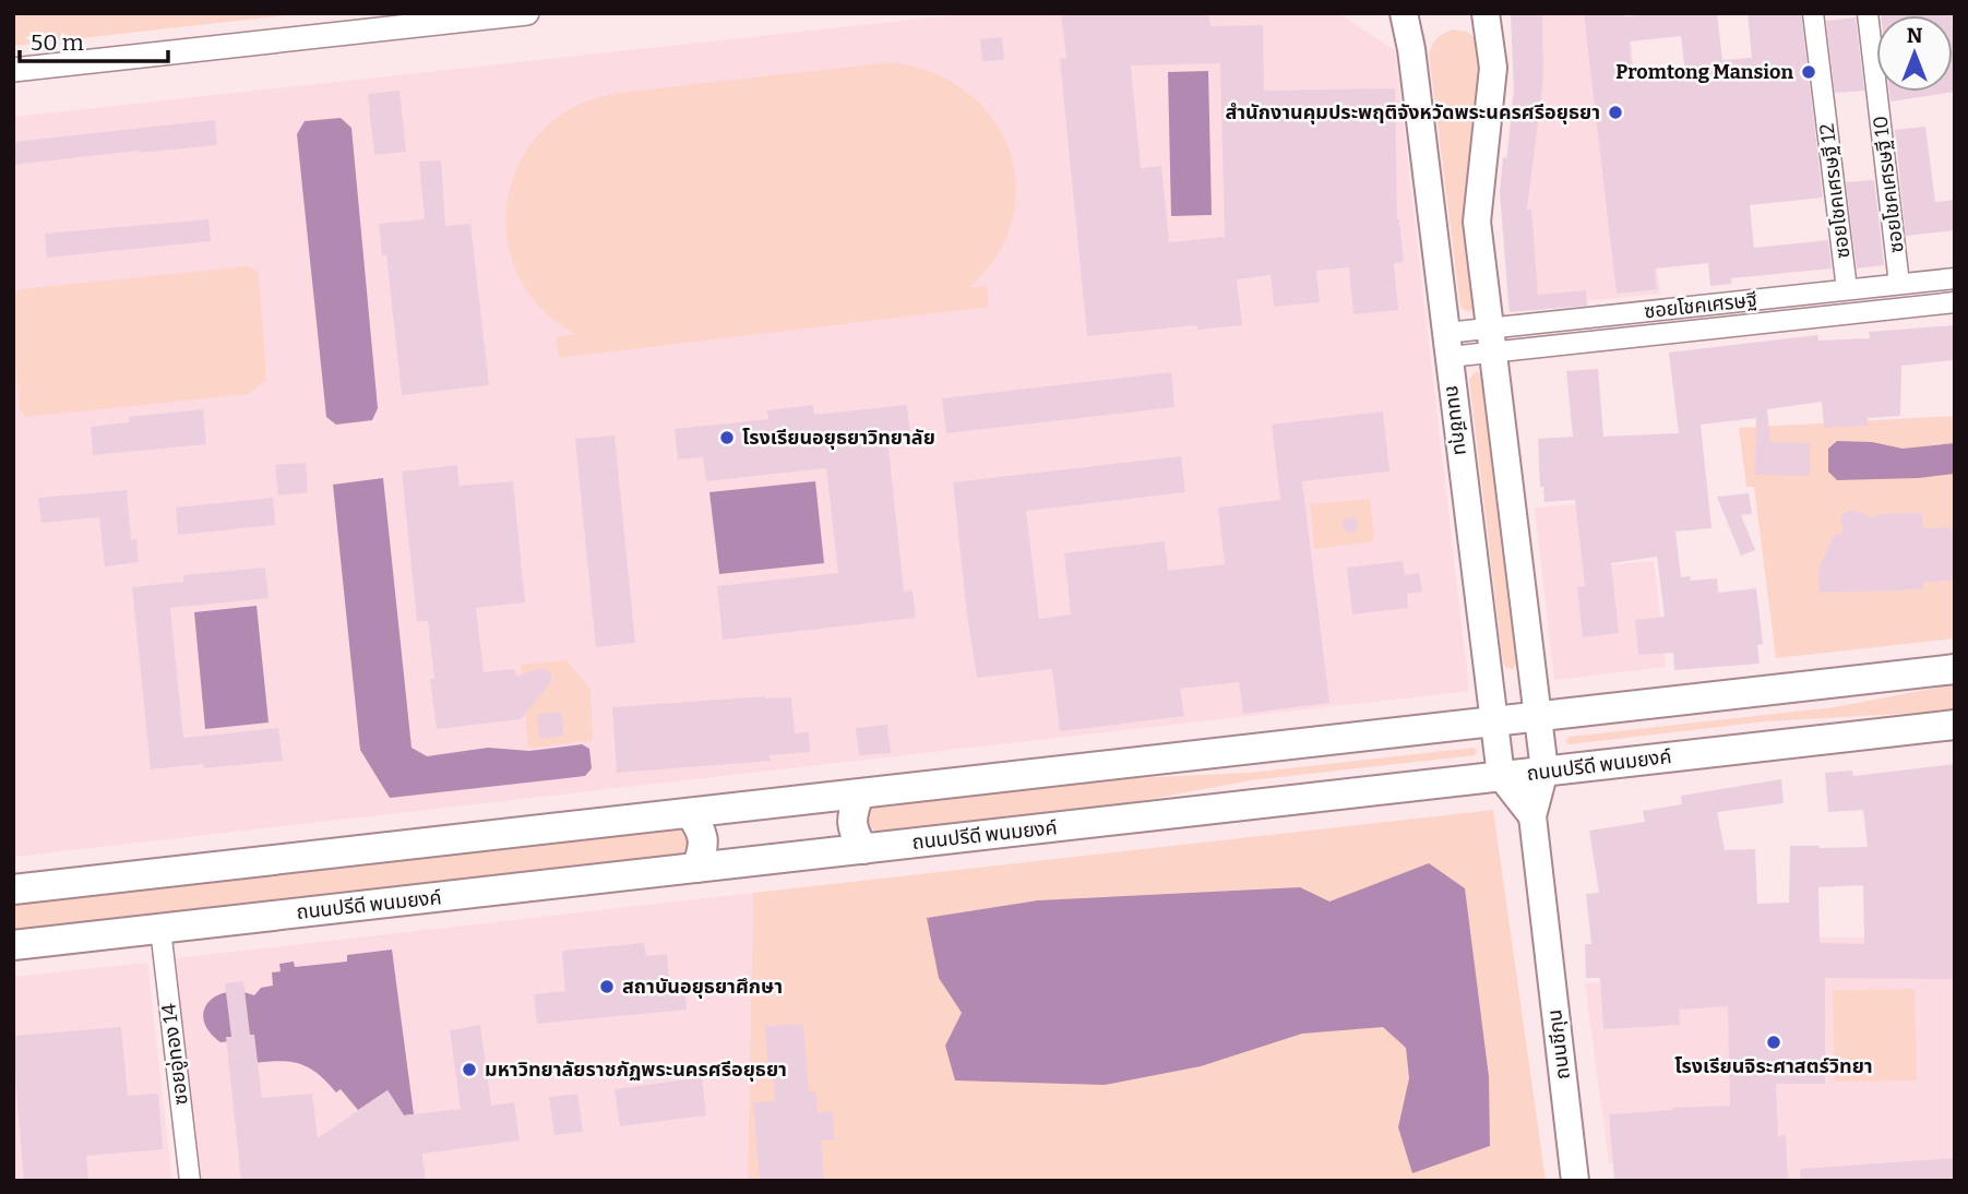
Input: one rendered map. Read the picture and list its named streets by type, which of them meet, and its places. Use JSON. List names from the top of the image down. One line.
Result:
{"streets":{"main road":["ถนนชีกุน","ถนนปรีดี พนมยงค์"],"street":["ซอยโชคเศรษฐี 10","ซอยโชคเศรษฐี 12","ซอยโชคเศรษฐี","ซอยอู่ทอง 14"]},"crossings":[["ซอยโชคเศรษฐี 10","ซอยโชคเศรษฐี"],["ซอยโชคเศรษฐี 12","ซอยโชคเศรษฐี"],["ซอยโชคเศรษฐี","ถนนชีกุน"],["ถนนชีกุน","ถนนปรีดี พนมยงค์"],["ถนนปรีดี พนมยงค์","ซอยอู่ทอง 14"]],"places":["Promtong Mansion","สำนักงานคุมประพฤติจังหวัดพระนครศรีอยุธยา","โรงเรียนอยุธยาวิทยาลัย","สถาบันอยุธยาศึกษา","โรงเรียนจิระศาสตร์วิทยา","มหาวิทยาลัยราชภัฏพระนครศรีอยุธยา"],"scale_bar":"50 m","north":"top"}
